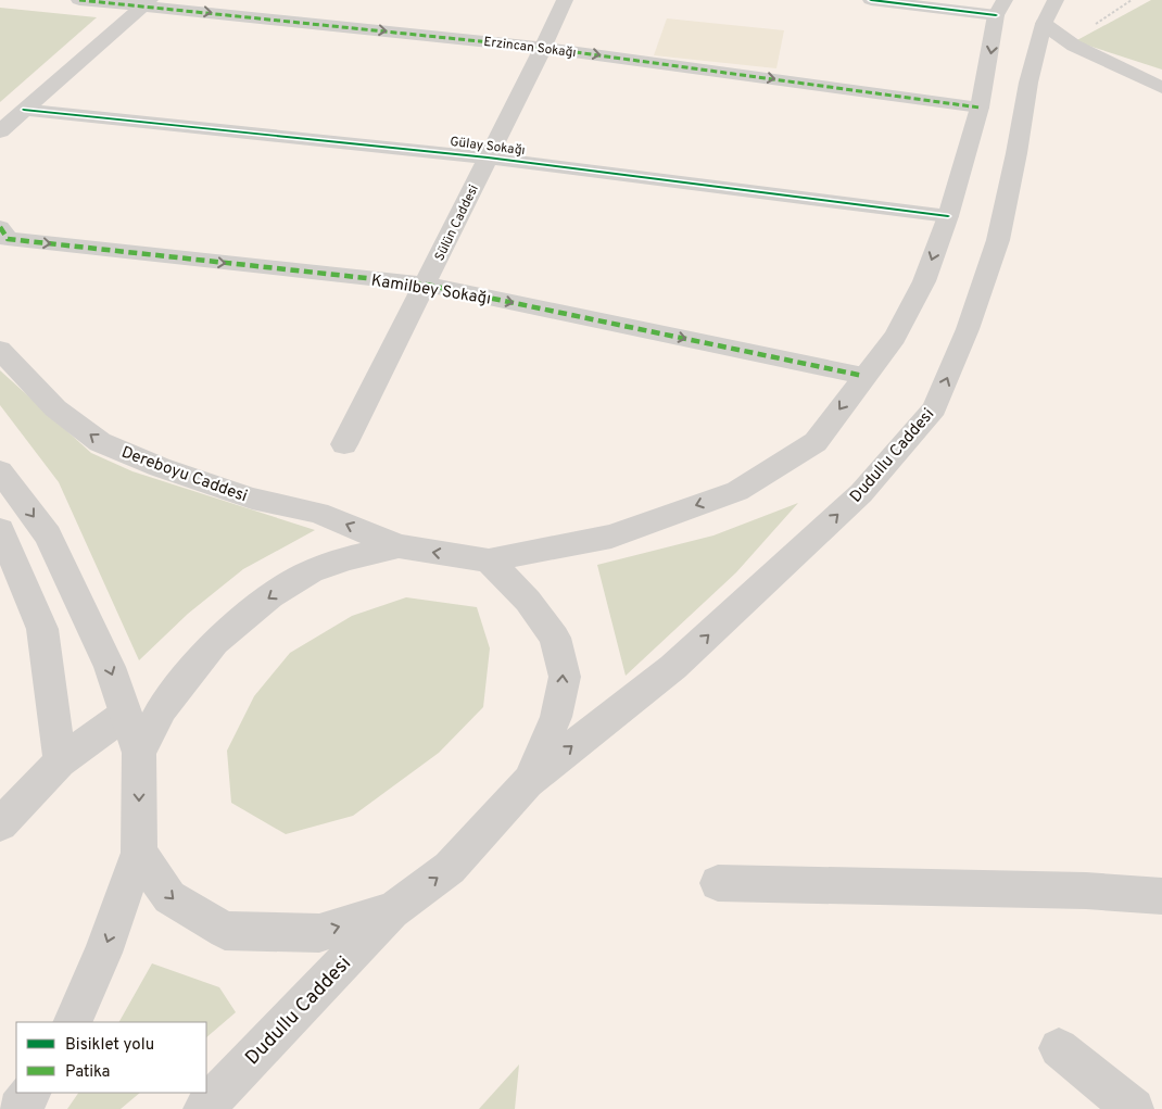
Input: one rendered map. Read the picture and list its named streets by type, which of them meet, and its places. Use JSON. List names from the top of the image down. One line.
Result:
{"streets":{"street":["Erzincan Sokağı","Gülay Sokağı","Sülün Caddesi","Kamilbey Sokağı","Dudullu Caddesi","Dereboyu Caddesi"]},"crossings":[["Erzincan Sokağı","Sülün Caddesi"],["Gülay Sokağı","Sülün Caddesi"],["Sülün Caddesi","Kamilbey Sokağı"]],"one_way":["Erzincan Sokağı","Kamilbey Sokağı","Dereboyu Caddesi"],"legend":["Bisiklet yolu","Patika"]}
